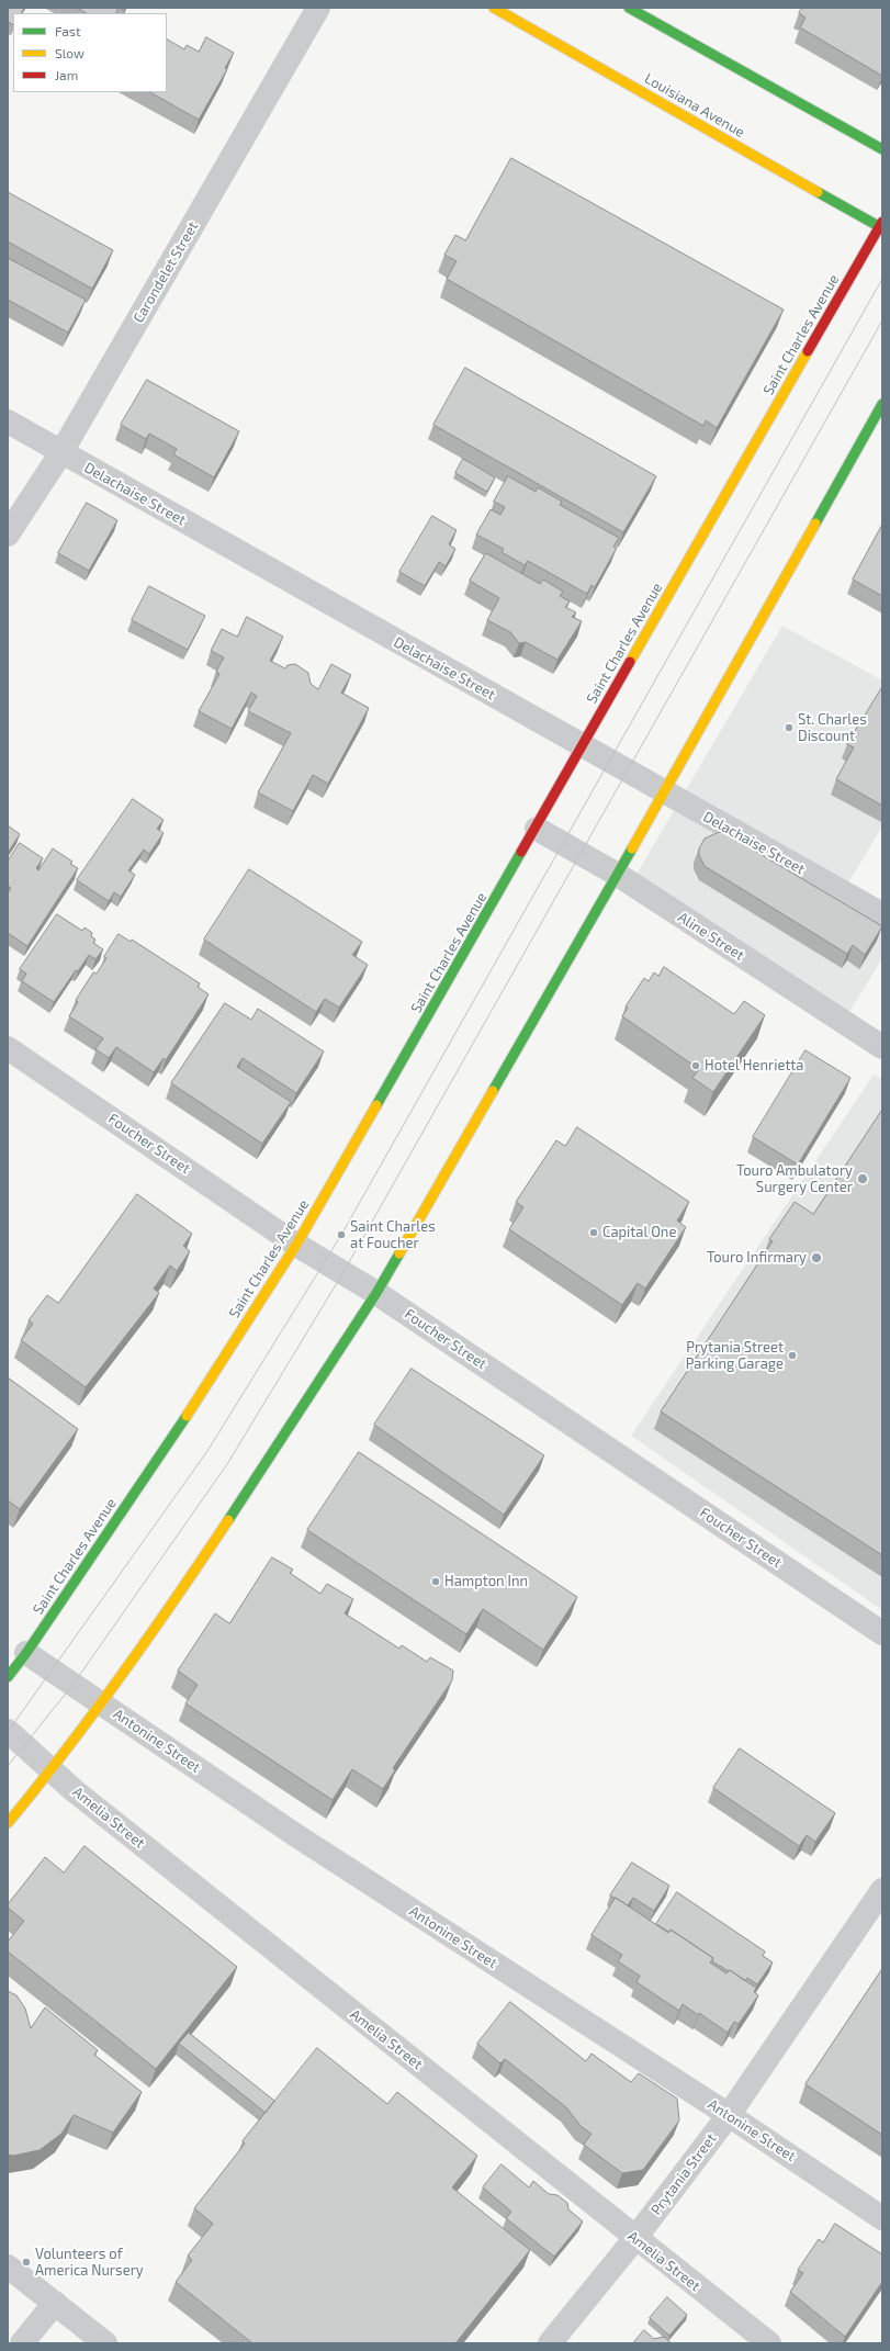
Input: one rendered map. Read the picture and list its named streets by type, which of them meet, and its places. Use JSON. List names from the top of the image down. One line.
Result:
{"streets":{"main road":["Louisiana Avenue","Saint Charles Avenue"],"street":["Carondelet Street","Delachaise Street","Aline Street","Foucher Street","Antonine Street","Amelia Street","Prytania Street"]},"crossings":[["Louisiana Avenue","Saint Charles Avenue"],["Carondelet Street","Delachaise Street"],["Saint Charles Avenue","Delachaise Street"],["Saint Charles Avenue","Aline Street"],["Saint Charles Avenue","Foucher Street"],["Saint Charles Avenue","Antonine Street"],["Antonine Street","Prytania Street"],["Amelia Street","Prytania Street"]],"places":["St. Charles Discount","Hotel Henrietta","Touro Ambulatory Surgery Center","Capital One","Saint Charles at Foucher","Touro Infirmary","Prytania Street Parking Garage","Hampton Inn","Volunteers of America Nursery"],"legend":["Fast","Slow","Jam"]}
